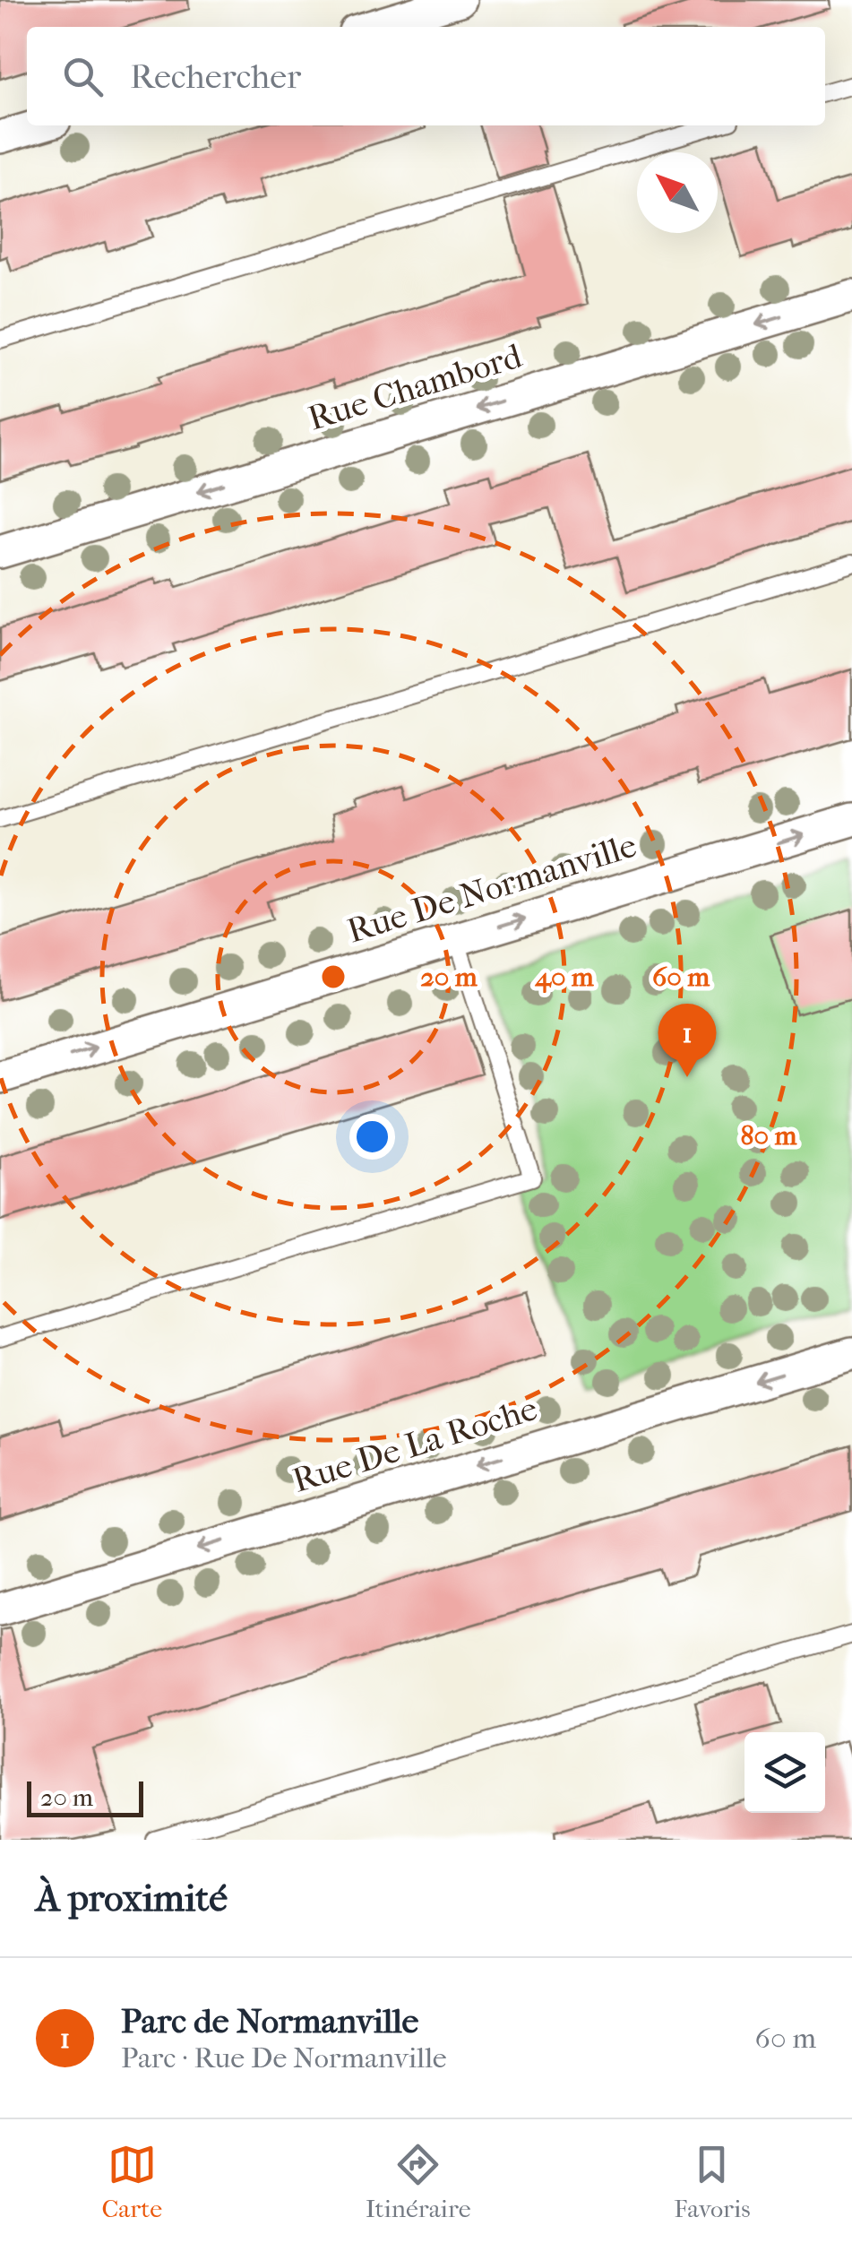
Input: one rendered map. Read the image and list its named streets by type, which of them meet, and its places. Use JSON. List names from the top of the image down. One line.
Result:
{"streets":{"street":["Rue Chambord","Rue De Normanville","Rue De La Roche"]},"one_way":["Rue Chambord","Rue De Normanville","Rue De La Roche"],"scale_bar":"20 m","north":"top left","page":{"search":"Rechercher","pins":"1","scale":"20 m","heading":"À proximité","list":[{"mark":"1","name":"Parc de Normanville","note":"Parc · Rue De Normanville","value":"60 m"}],"nav":["Carte","Itinéraire","Favoris"]},"rings":["20 m","40 m","60 m","80 m"]}
